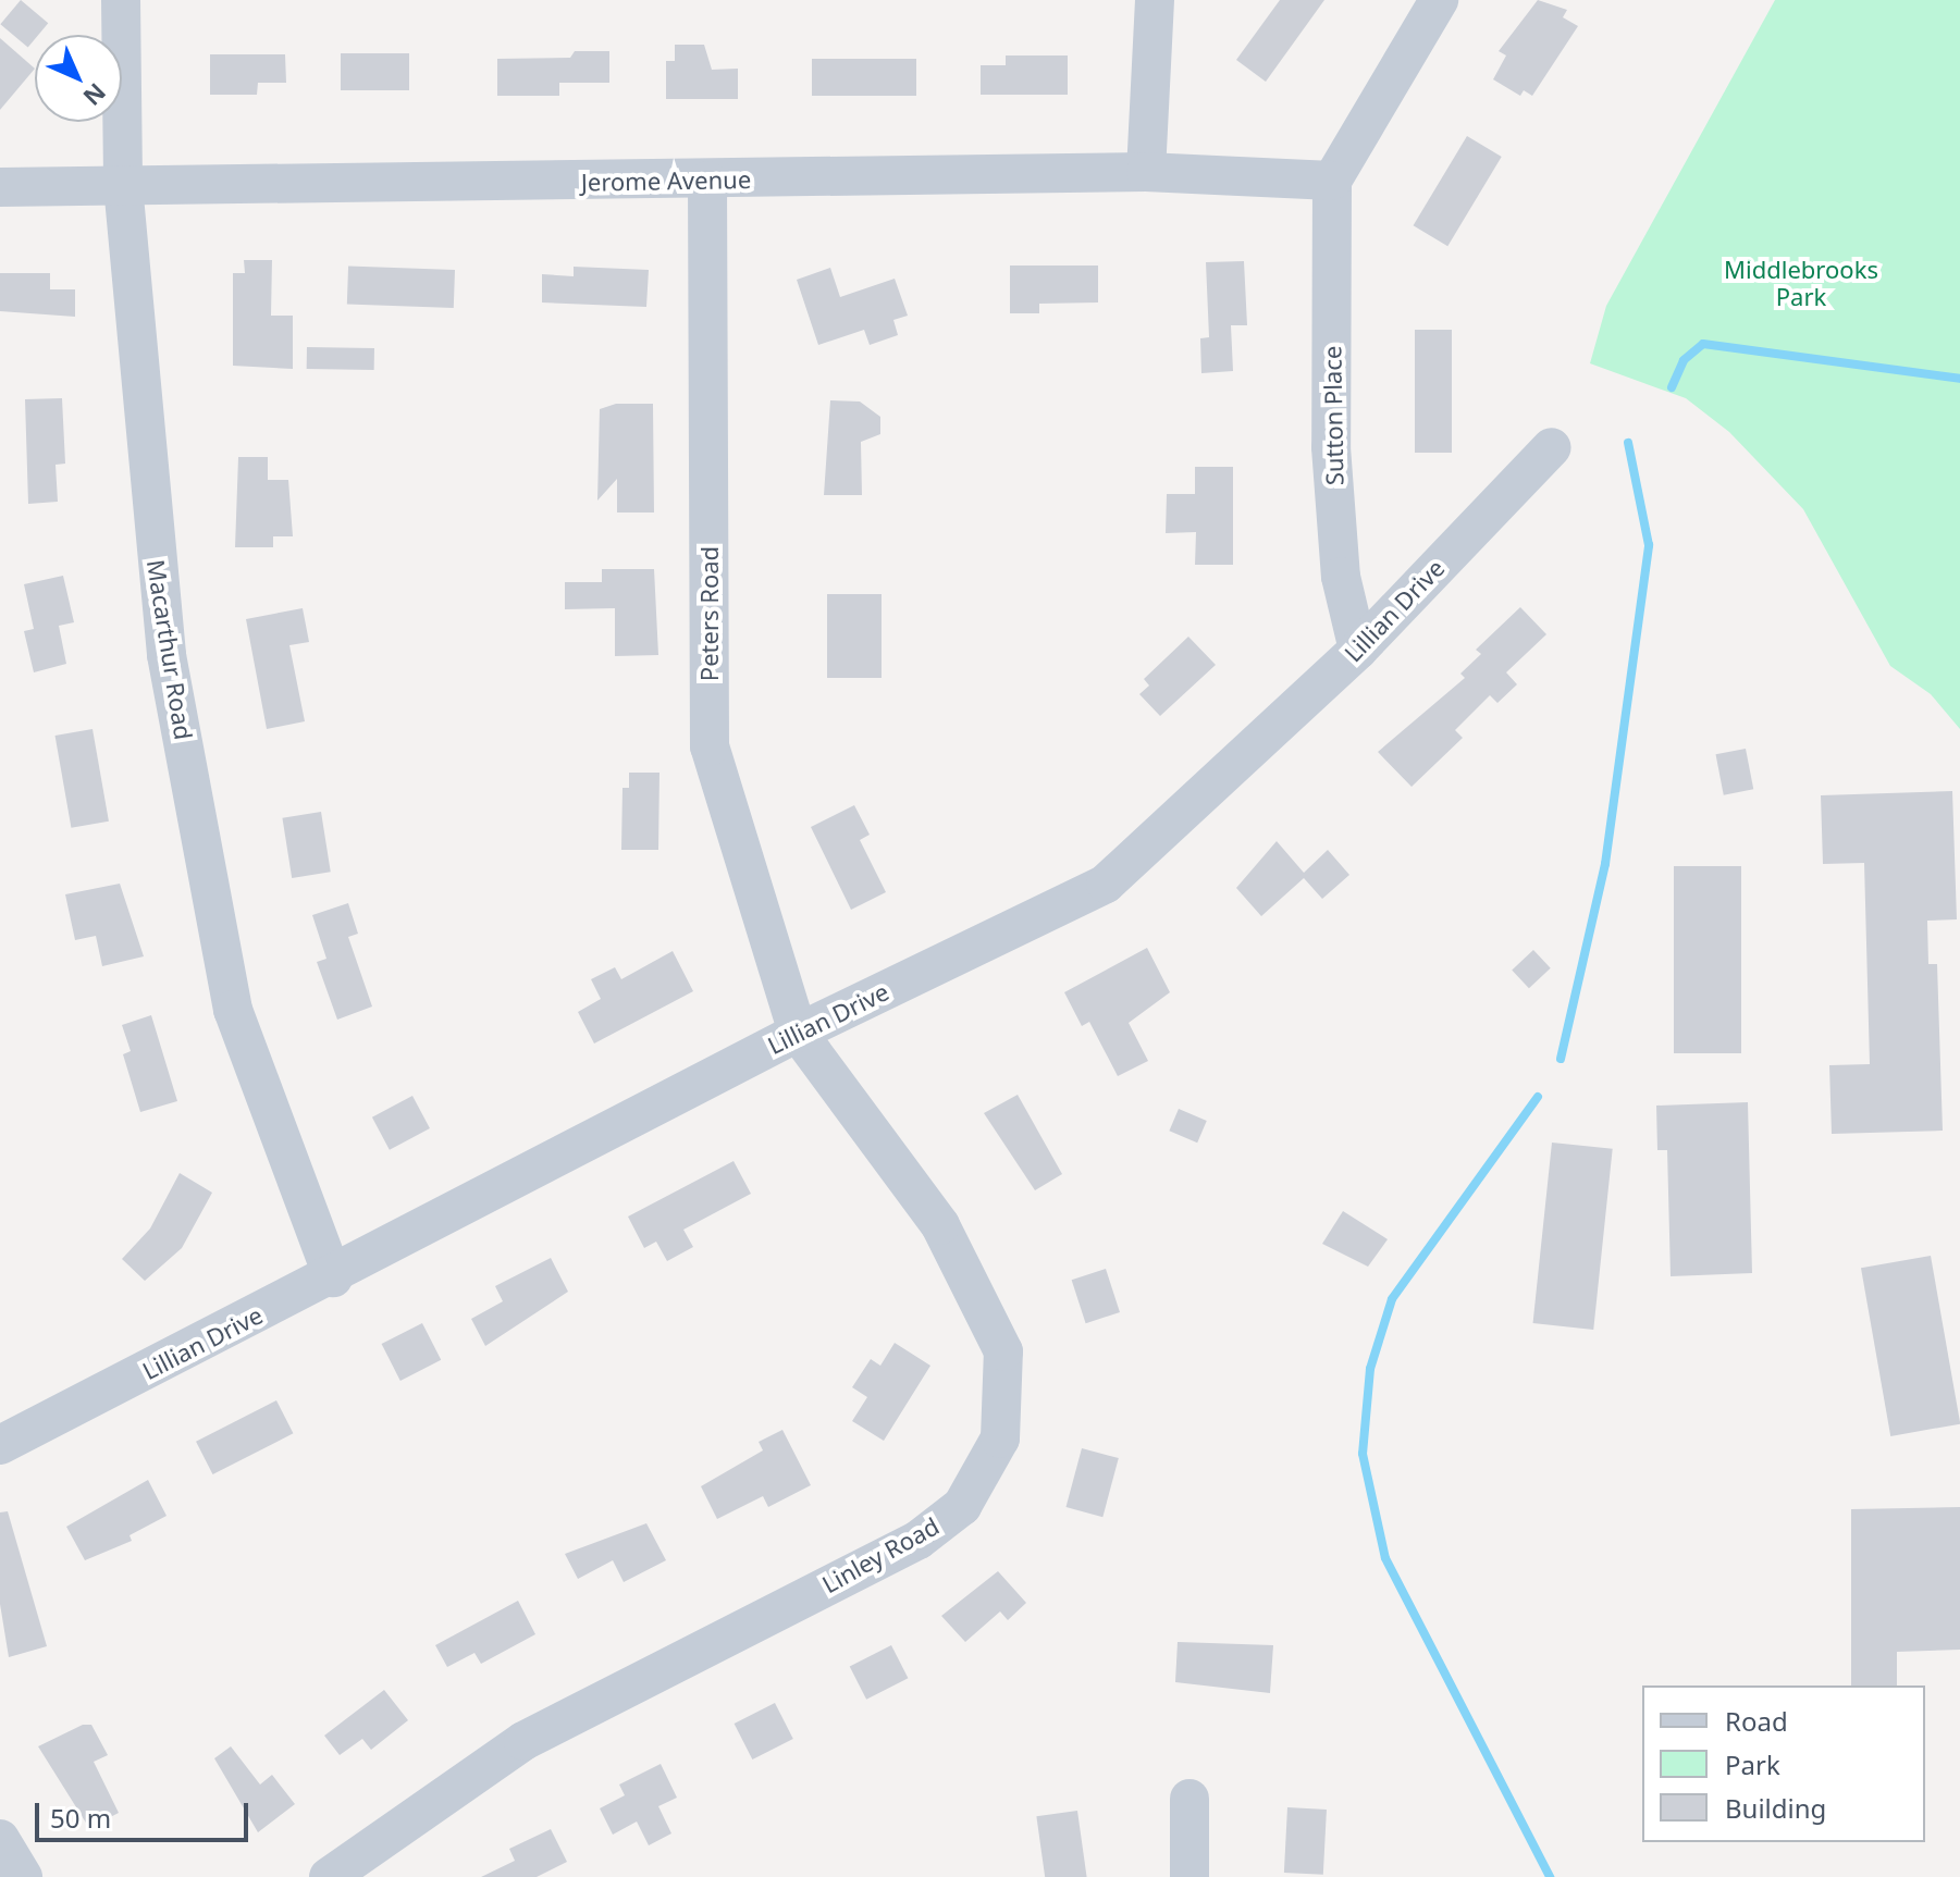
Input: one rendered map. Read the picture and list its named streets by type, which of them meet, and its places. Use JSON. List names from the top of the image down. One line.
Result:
{"streets":{"street":["Jerome Avenue","Sutton Place","Lillian Drive","Peters Road","Macarthur Road","Linley Road"]},"crossings":[["Jerome Avenue","Sutton Place"],["Jerome Avenue","Peters Road"],["Jerome Avenue","Macarthur Road"],["Sutton Place","Lillian Drive"],["Lillian Drive","Peters Road"],["Lillian Drive","Macarthur Road"],["Lillian Drive","Linley Road"],["Peters Road","Linley Road"]],"parks":["Middlebrooks Park"],"legend":["Road","Park","Building"],"scale_bar":"50 m","north":"bottom right"}
